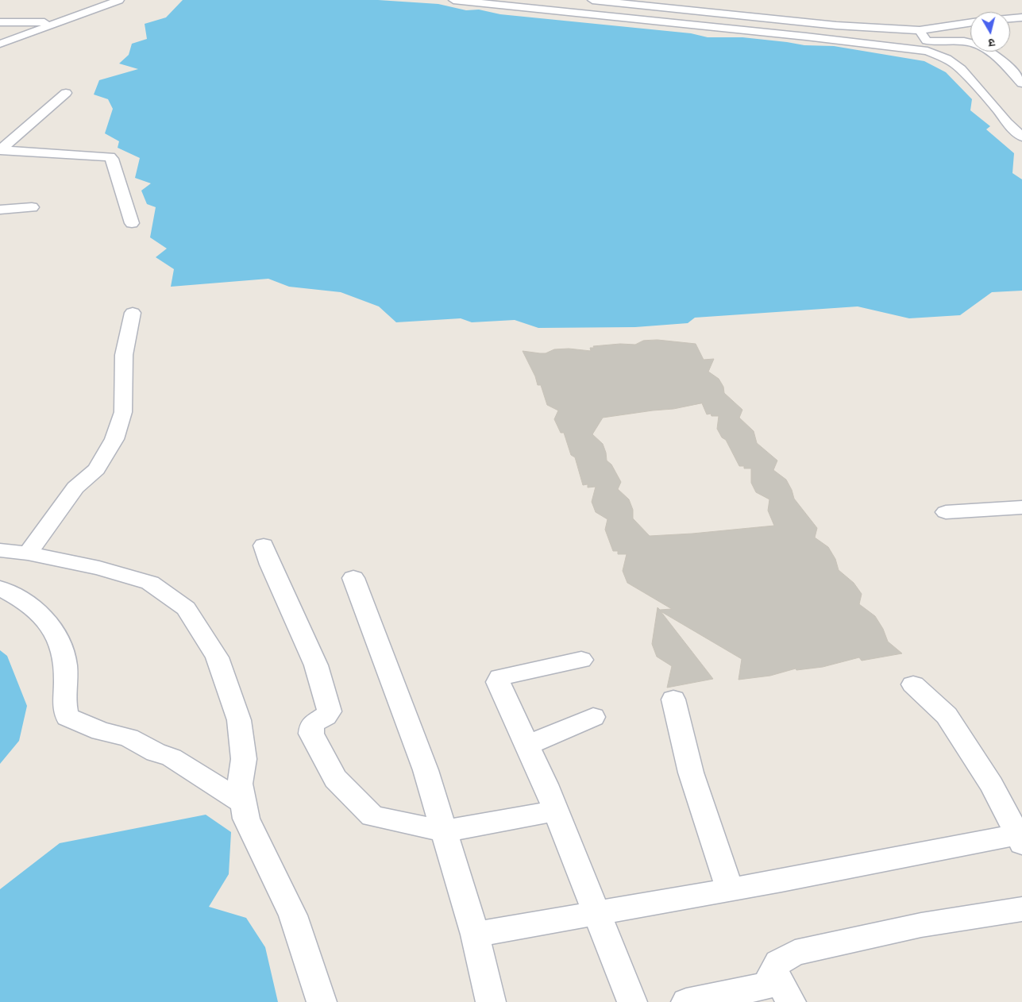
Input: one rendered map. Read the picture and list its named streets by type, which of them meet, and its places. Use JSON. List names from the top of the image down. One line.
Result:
{"north":"bottom"}
